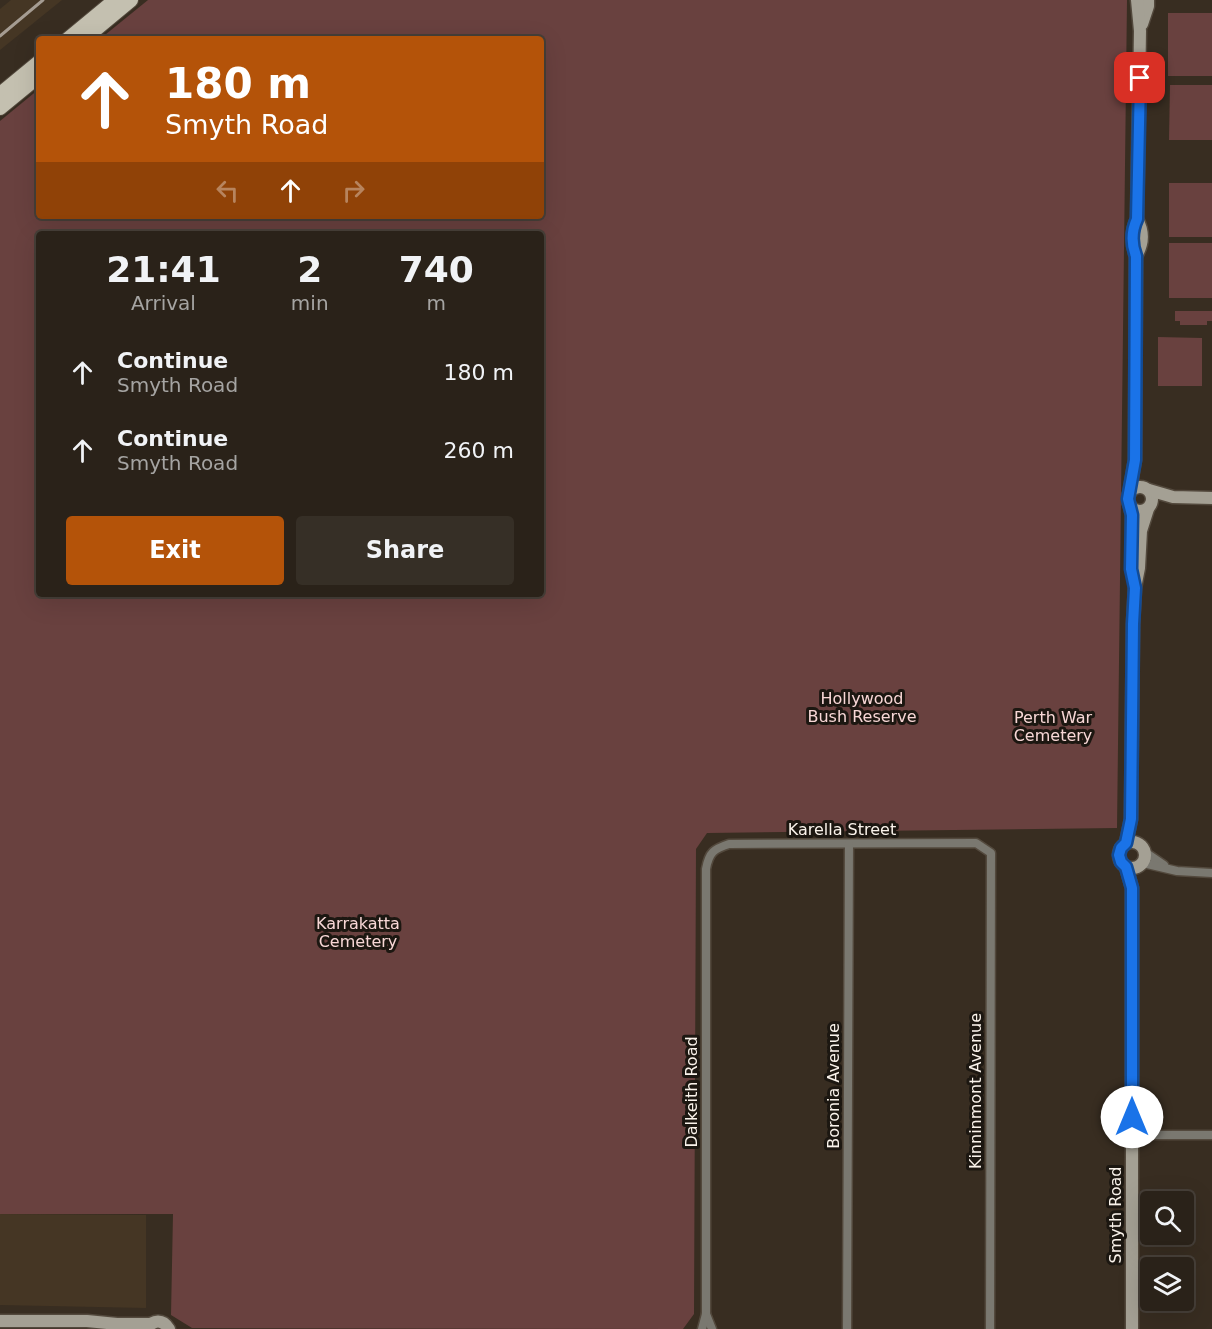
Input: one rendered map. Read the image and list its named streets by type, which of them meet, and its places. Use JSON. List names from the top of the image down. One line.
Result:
{"streets":{"street":["Karella Street","Boronia Avenue","Kinninmont Avenue","Dalkeith Road","Smyth Road"]},"crossings":[["Karella Street","Boronia Avenue"],["Karella Street","Kinninmont Avenue"],["Karella Street","Dalkeith Road"]],"parks":["Hollywood Bush Reserve","Perth War Cemetery","Karrakatta Cemetery"],"page":{"turn":["180 m","Smyth Road"],"eta":["21:41","Arrival","2","min","740","m"],"list":[{"name":"Continue","note":"Smyth Road","value":"180 m"},{"name":"Continue","note":"Smyth Road","value":"260 m"}],"buttons":["Exit","Share"]}}
